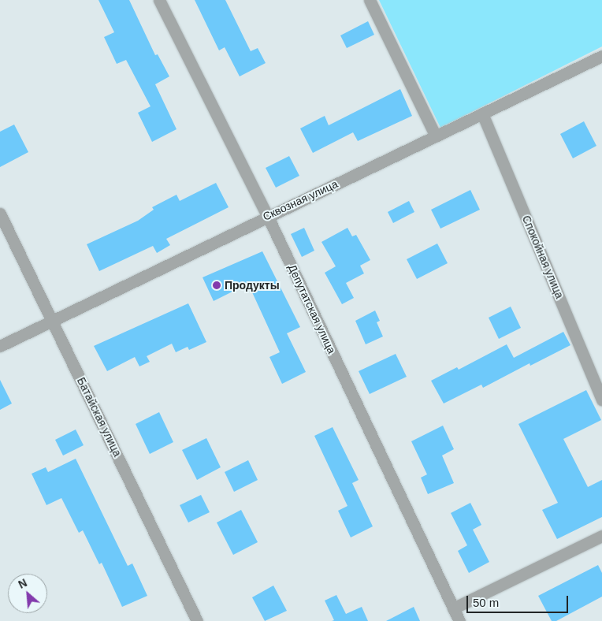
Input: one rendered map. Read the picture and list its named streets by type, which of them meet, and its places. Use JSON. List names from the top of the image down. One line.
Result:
{"streets":{"street":["Сквозная улица","Спокойная улица","Депутатская улица","Батайская улица"]},"crossings":[["Сквозная улица","Спокойная улица"],["Сквозная улица","Депутатская улица"],["Сквозная улица","Батайская улица"]],"places":["Продукты"],"scale_bar":"50 m","north":"top left"}
